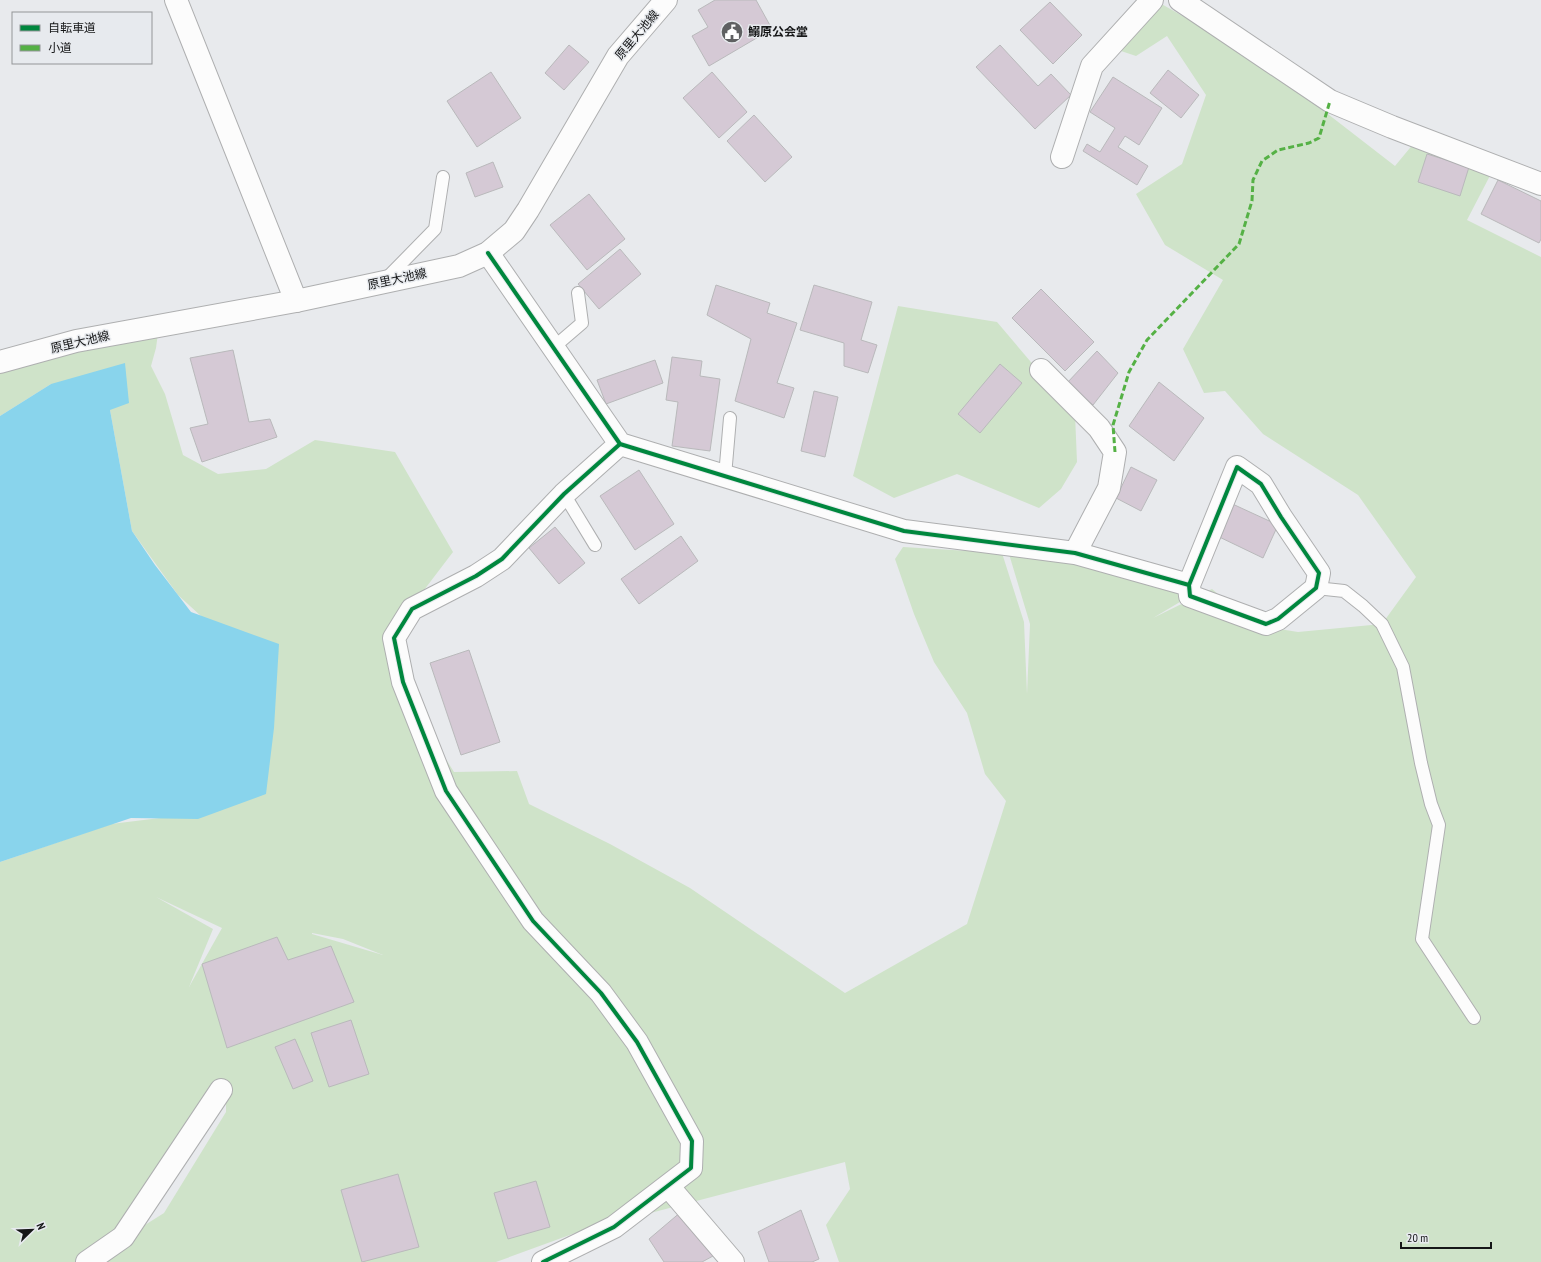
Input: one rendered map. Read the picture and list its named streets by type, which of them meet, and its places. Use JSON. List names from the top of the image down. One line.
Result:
{"streets":{"street":["原里大池線"]},"places":{"public building":["鰯原公会堂"]},"legend":["自転車道","小道"],"scale_bar":"20 m","north":"top right"}
